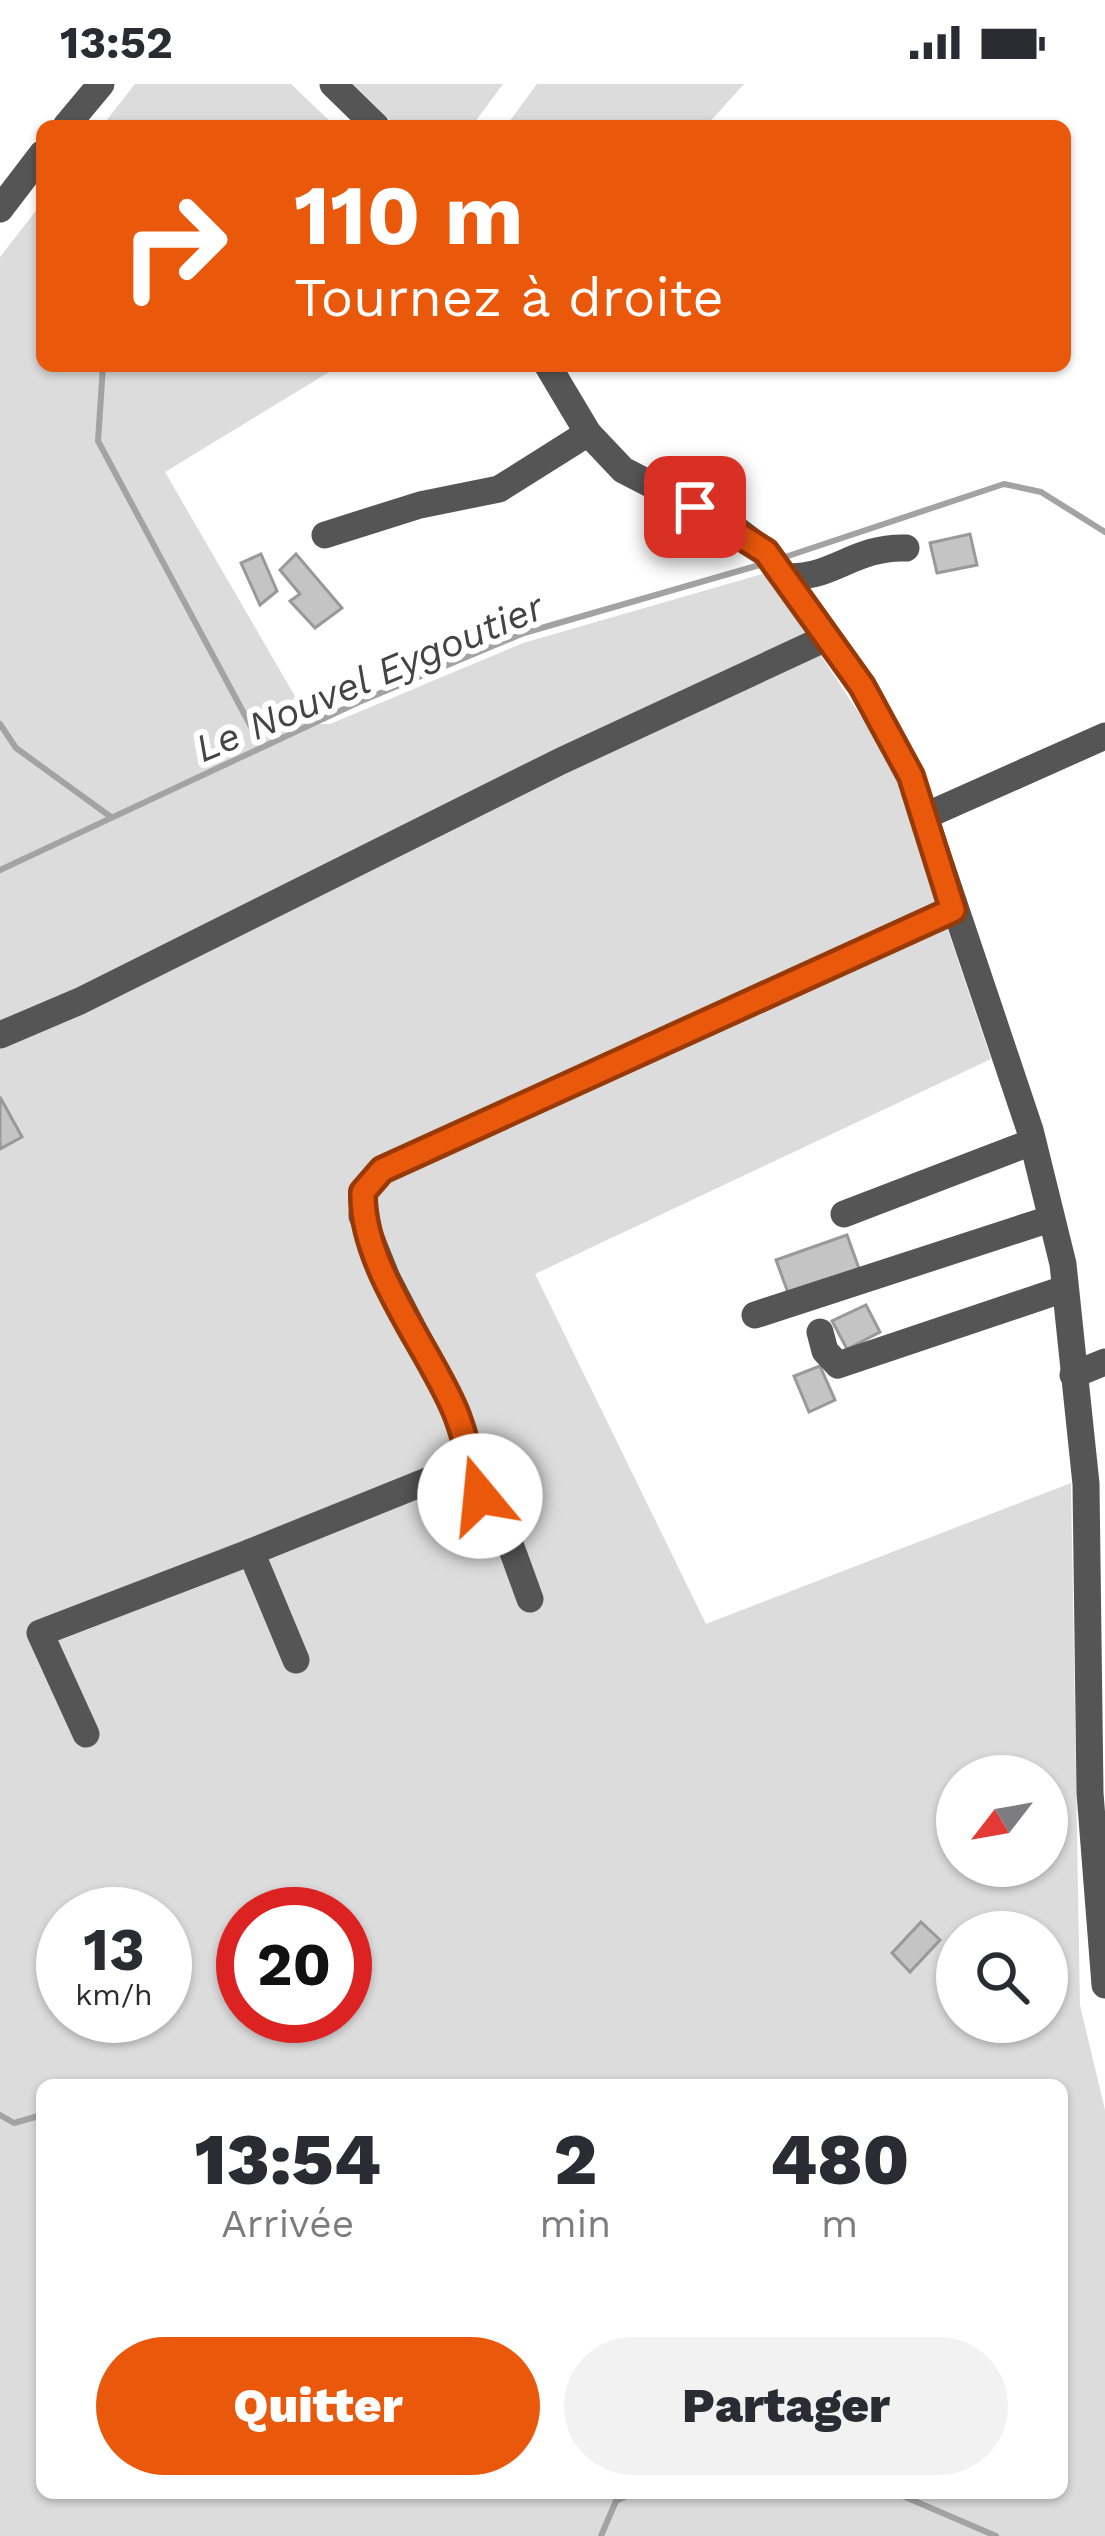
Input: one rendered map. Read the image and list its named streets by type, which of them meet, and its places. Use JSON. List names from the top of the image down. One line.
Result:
{"water":["Le Nouvel Eygoutier"],"north":"bottom left","page":{"status":"13:52","turn":["110 m","Tournez à droite"],"speed":"13 km/h","limit":"20","eta":["13:54","Arrivée","2","min","480","m"],"buttons":["Quitter","Partager"]}}
